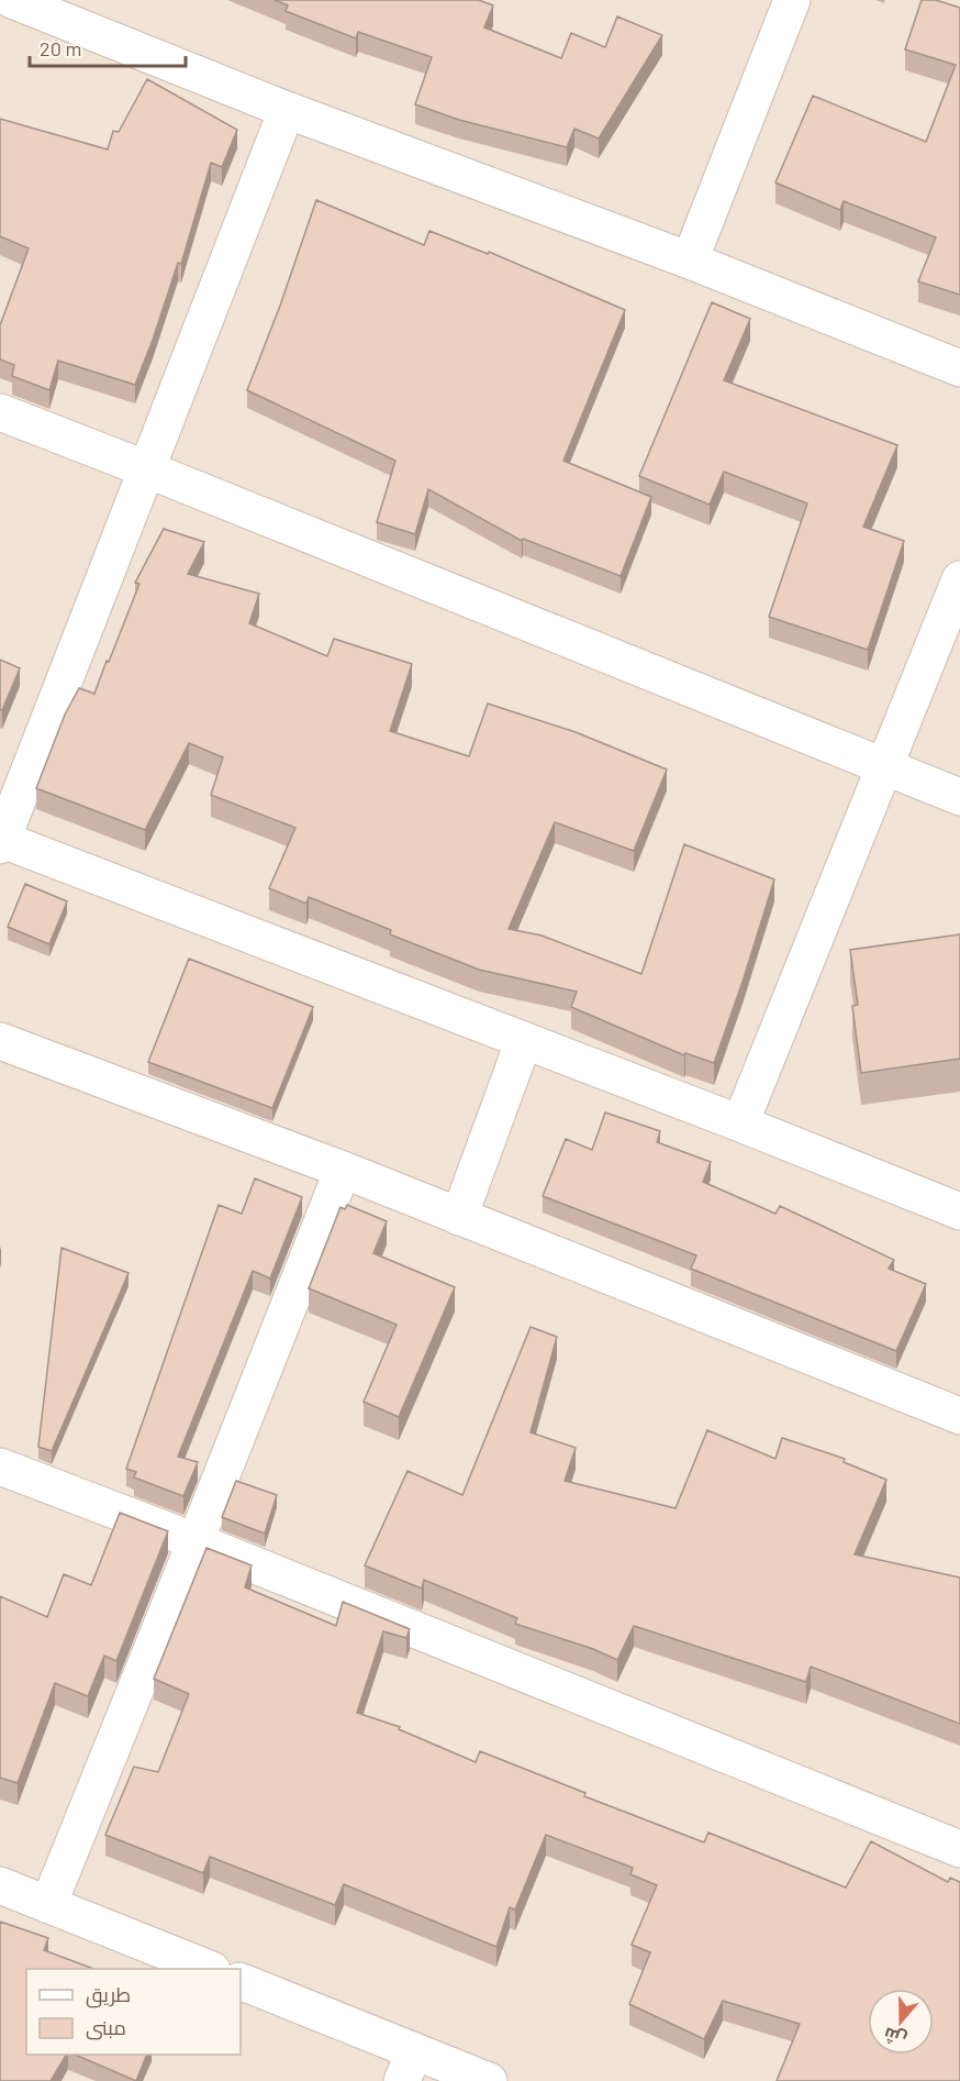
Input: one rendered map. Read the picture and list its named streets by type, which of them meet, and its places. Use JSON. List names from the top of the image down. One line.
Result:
{"legend":["طريق","مبنى"],"scale_bar":"20 m","north":"bottom"}
